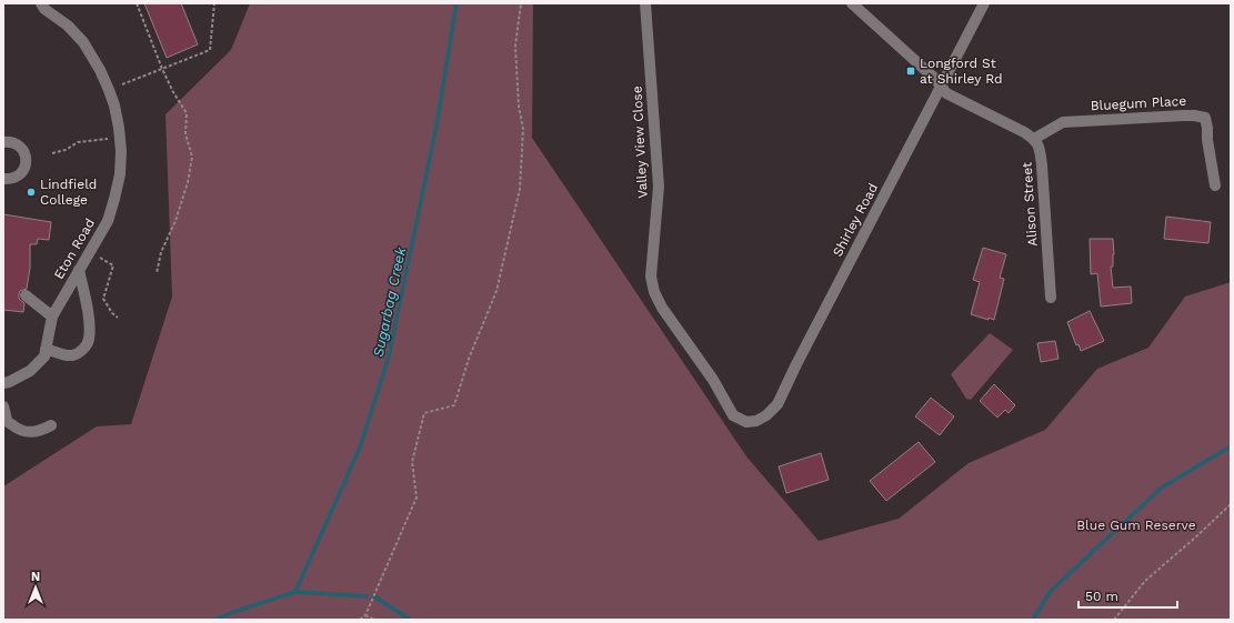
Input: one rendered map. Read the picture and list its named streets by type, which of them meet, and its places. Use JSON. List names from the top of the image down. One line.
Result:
{"streets":{"street":["Bluegum Place","Valley View Close","Alison Street","Shirley Road","Eton Road"]},"crossings":[["Bluegum Place","Alison Street"],["Valley View Close","Shirley Road"]],"water":["Sugarbag Creek"],"parks":["Blue Gum Reserve"],"places":{"transit":["Longford St at Shirley Rd"],"other":["Lindfield College"]},"scale_bar":"50 m","north":"top"}
